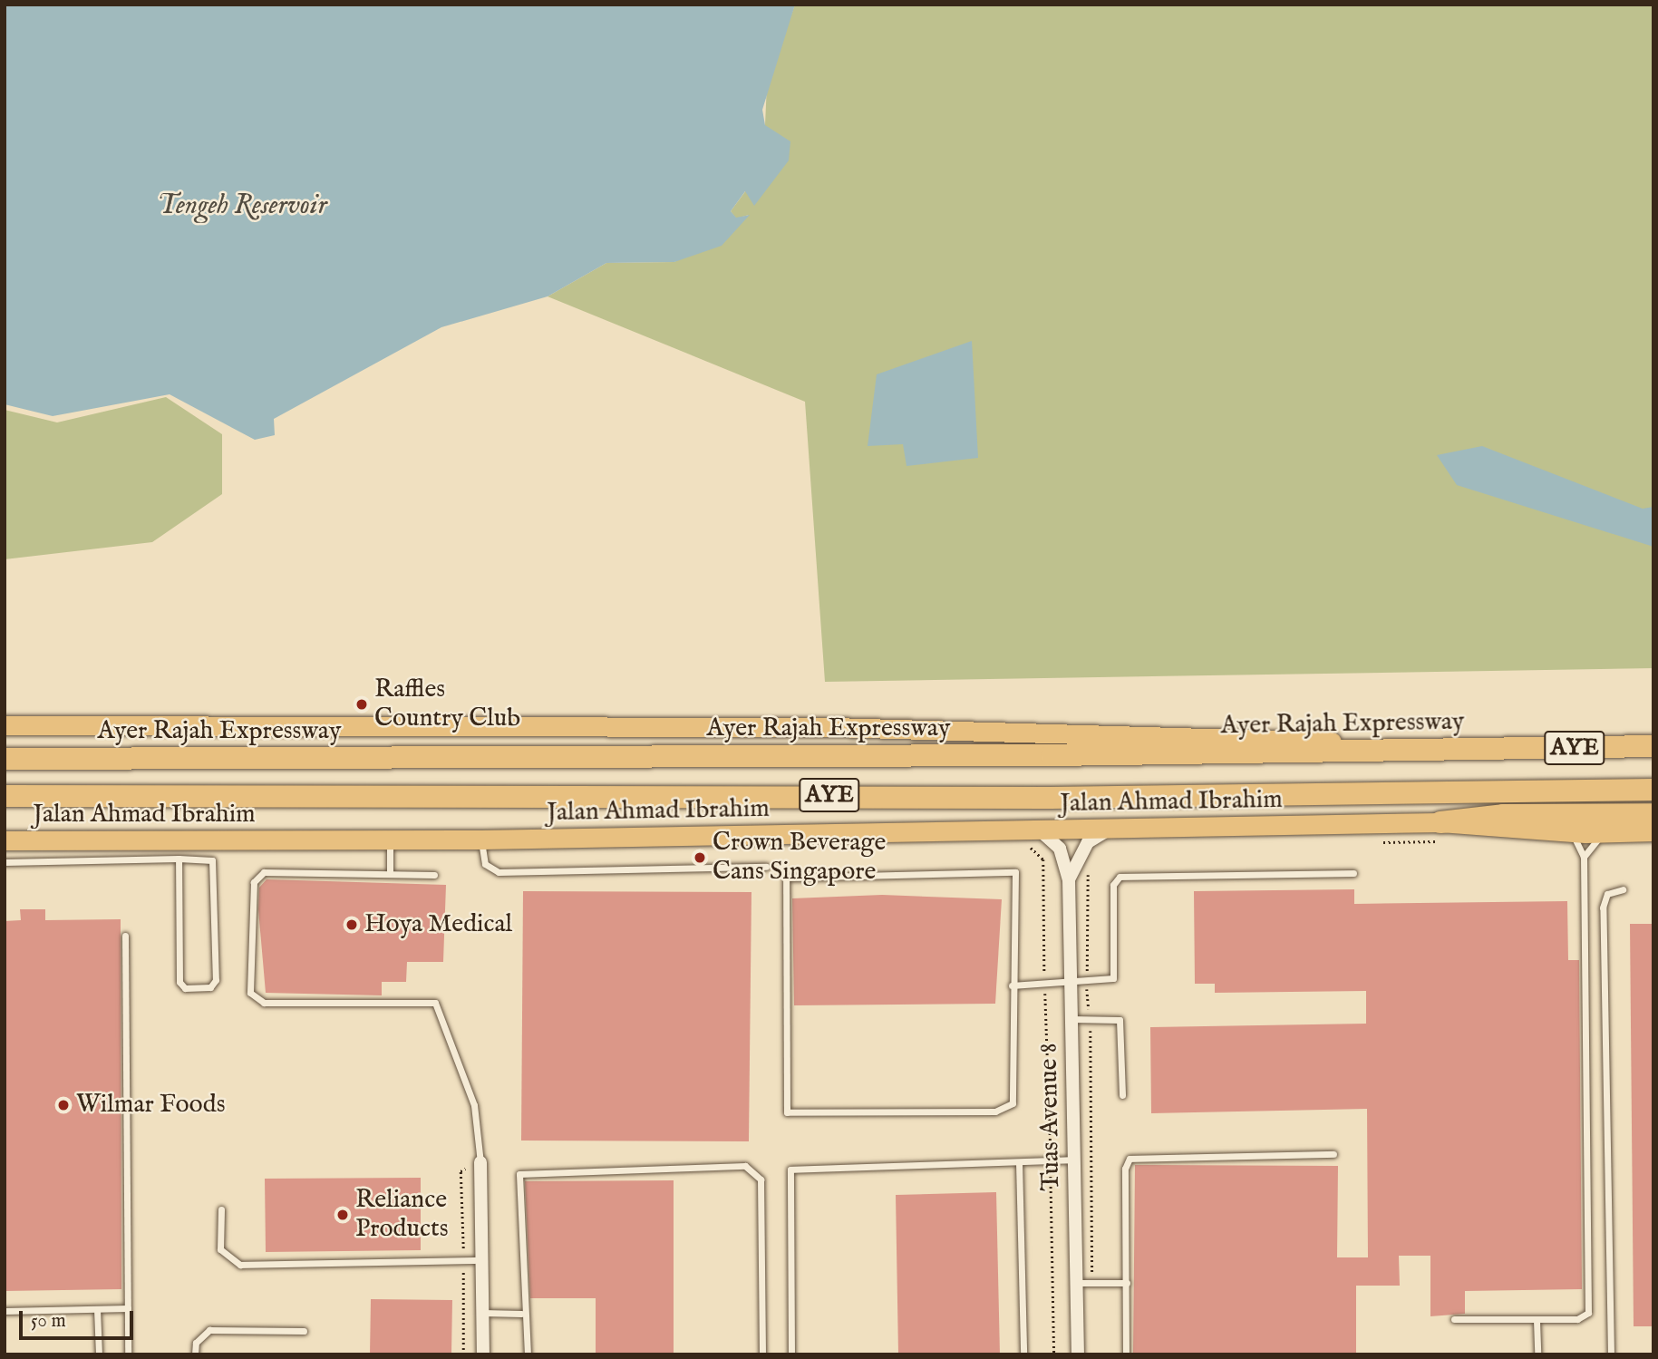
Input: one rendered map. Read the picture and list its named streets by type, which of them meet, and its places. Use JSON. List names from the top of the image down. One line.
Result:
{"streets":{"highway":["Ayer Rajah Expressway","AYE"],"main road":["Jalan Ahmad Ibrahim"],"street":["Tuas Avenue 8"]},"crossings":[["Jalan Ahmad Ibrahim","Tuas Avenue 8"]],"water":["Tengeh Reservoir"],"places":["Raffles Country Club","Crown Beverage Cans Singapore","Hoya Medical","Wilmar Foods","Reliance Products"],"scale_bar":"50 m"}
